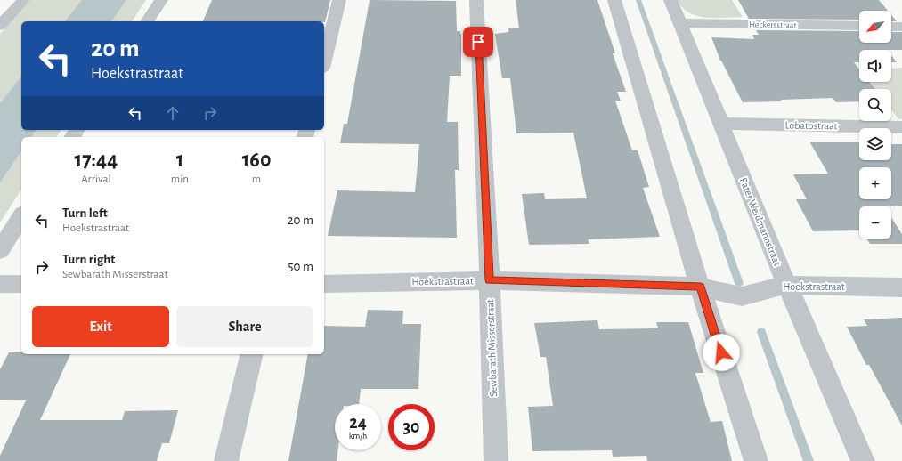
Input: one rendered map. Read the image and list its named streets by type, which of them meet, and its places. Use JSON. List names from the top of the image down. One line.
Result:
{"streets":{"street":["Heckersstraat","Lobatostraat","Pater Weidmannstraat","Hoekstrastraat","Sewbarath Misserstraat"]},"crossings":[["Heckersstraat","Pater Weidmannstraat"],["Lobatostraat","Pater Weidmannstraat"],["Pater Weidmannstraat","Hoekstrastraat"],["Hoekstrastraat","Sewbarath Misserstraat"]],"north":"bottom left","page":{"map_buttons":["+","−"],"turn":["20 m","Hoekstrastraat"],"eta":["17:44","Arrival","1","min","160","m"],"list":[{"name":"Turn left","note":"Hoekstrastraat","value":"20 m"},{"name":"Turn right","note":"Sewbarath Misserstraat","value":"50 m"}],"buttons":["Exit","Share"],"speed":"24 km/h","limit":"30"}}
